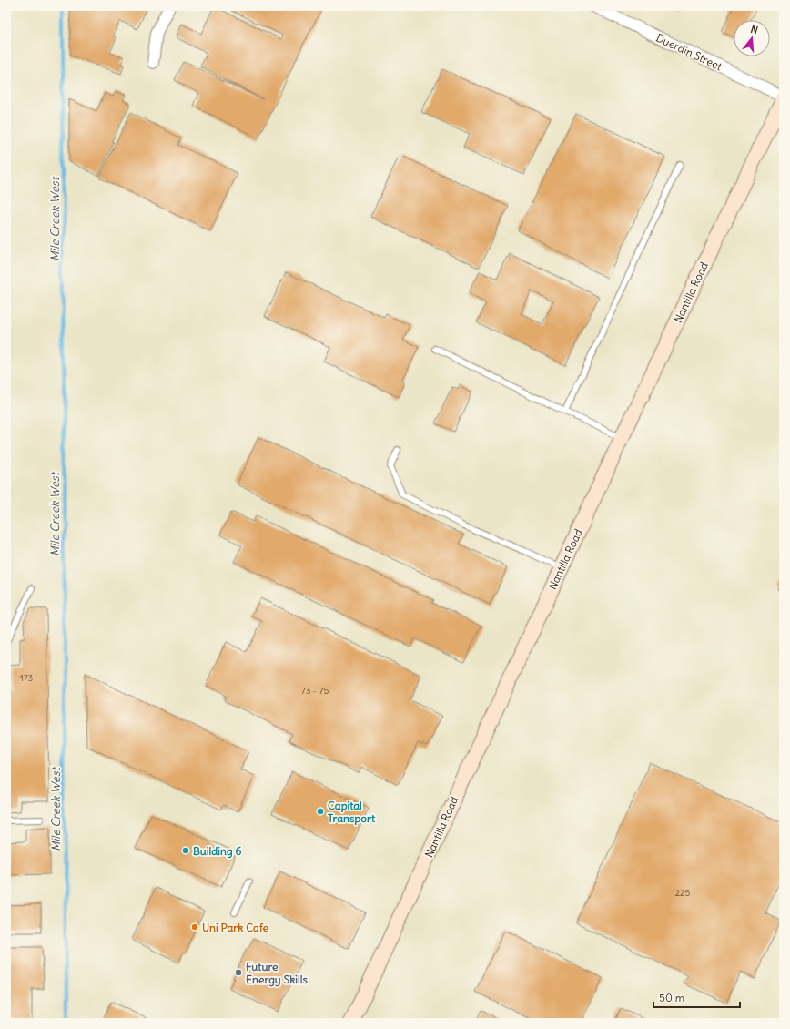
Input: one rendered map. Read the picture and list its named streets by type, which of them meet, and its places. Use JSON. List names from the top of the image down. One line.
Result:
{"streets":{"street":["Duerdin Street","Nantilla Road"]},"crossings":[["Duerdin Street","Nantilla Road"]],"water":["Mile Creek West"],"places":["Capital Transport","Building 6","Uni Park Cafe","Future Energy Skills"],"house_numbers":["173","73 - 75","225"],"scale_bar":"50 m","north":"top"}
